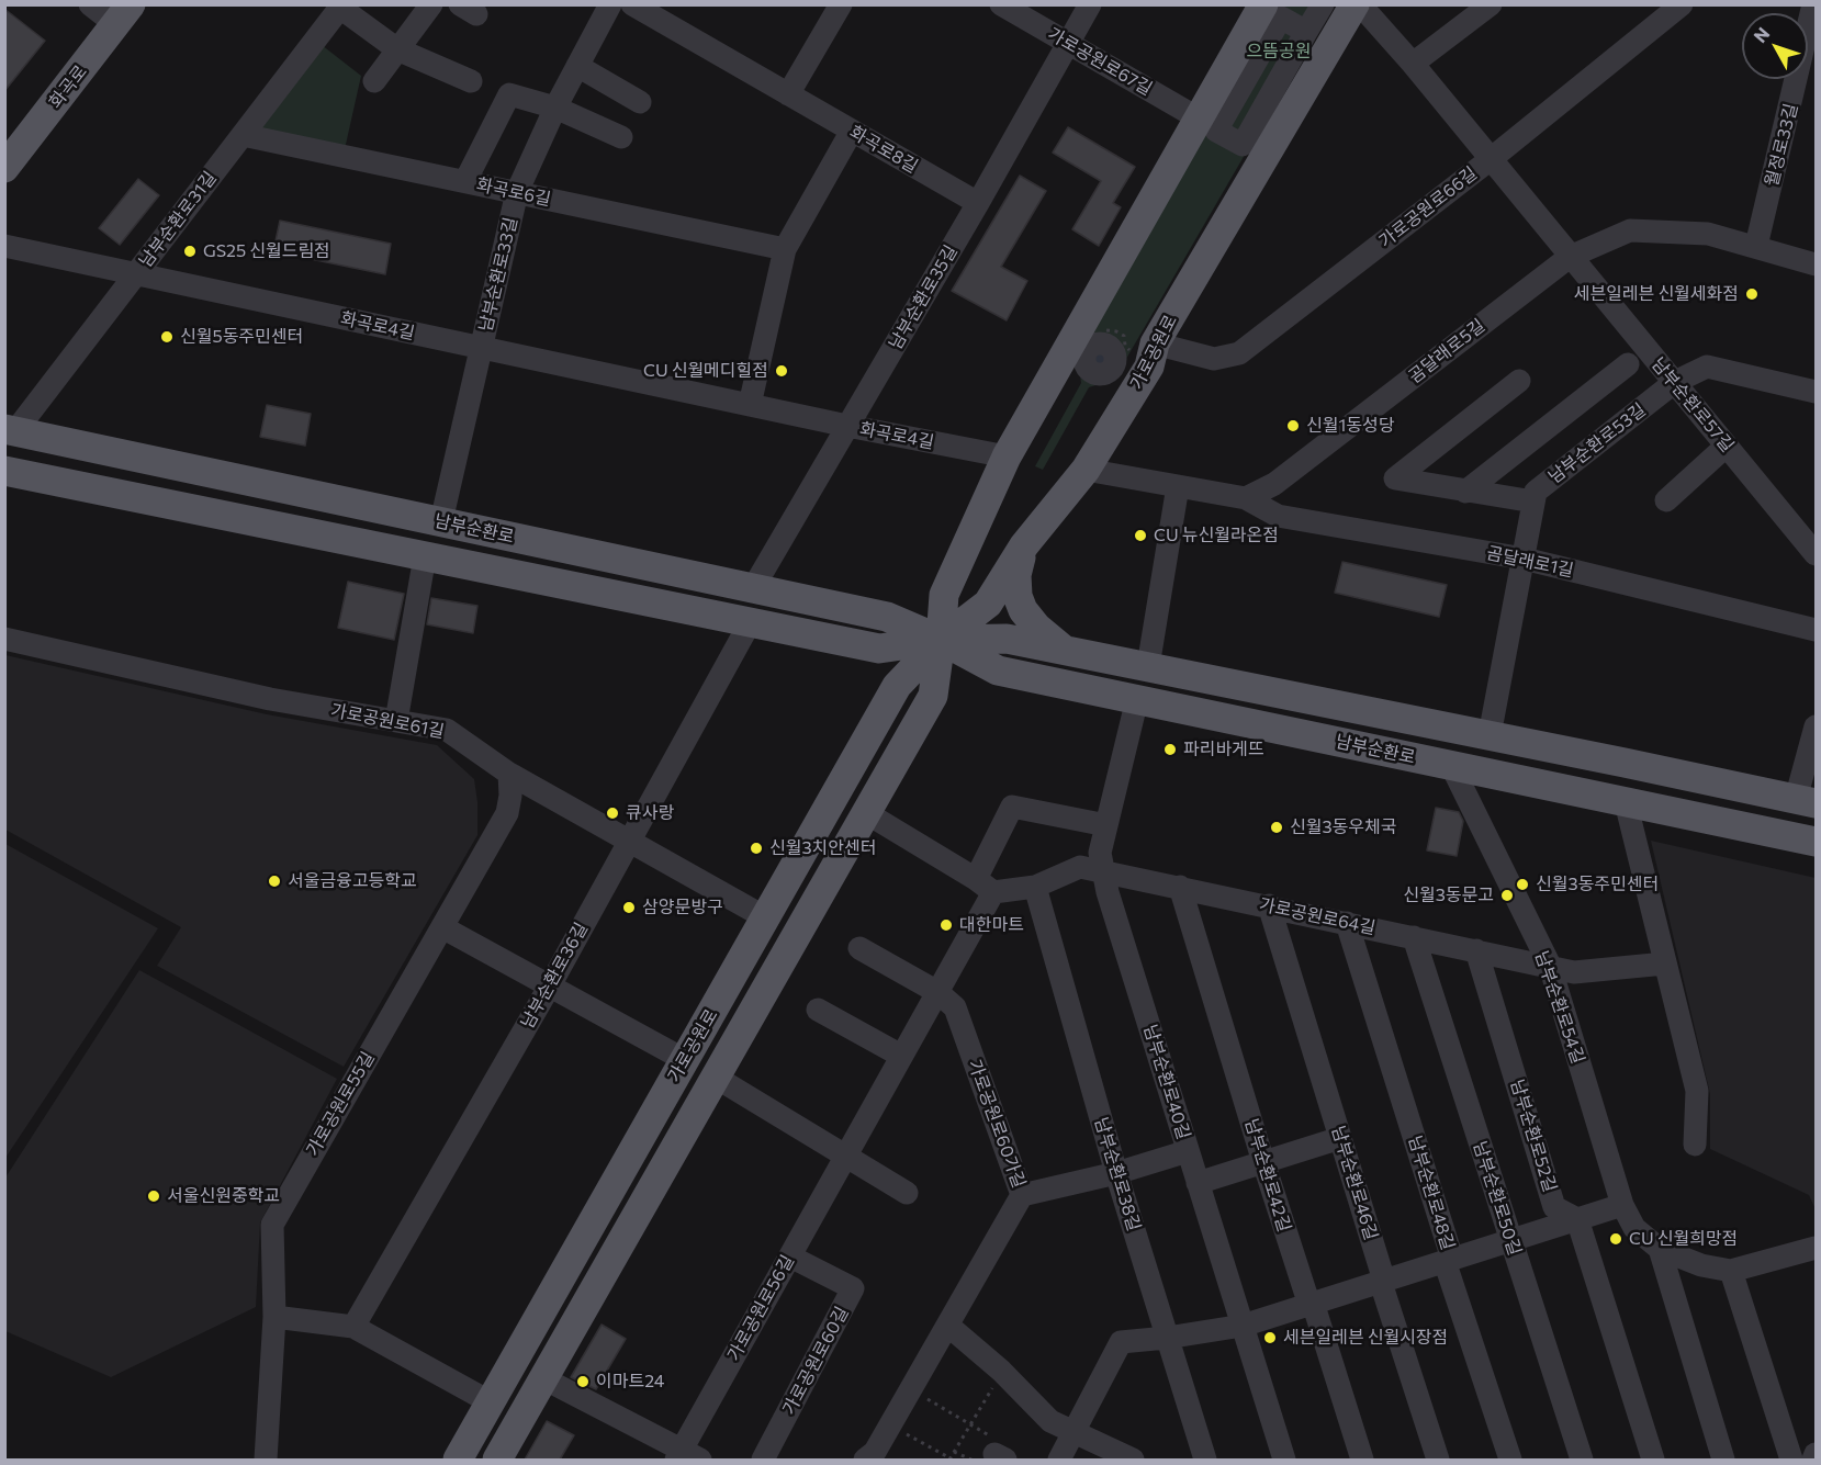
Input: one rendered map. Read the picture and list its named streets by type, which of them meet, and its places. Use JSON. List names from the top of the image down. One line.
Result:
{"streets":{"main road":["화곡로","가로공원로","남부순환로"],"street":["가로공원로67길","월정로33길","화곡로8길","화곡로6길","가로공원로66길","남부순환로31길","남부순환로33길","남부순환로35길","화곡로4길","곰달래로5길","남부순환로57길","남부순환로53길","곰달래로1길","가로공원로61길","가로공원로64길","남부순환로36길","남부순환로54길","남부순환로40길","가로공원로55길","가로공원로60가길","남부순환로52길","남부순환로38길","남부순환로42길","남부순환로46길","남부순환로48길","남부순환로50길","가로공원로56길","가로공원로60길"]},"crossings":[["가로공원로67길","남부순환로35길"],["가로공원로67길","가로공원로"],["월정로33길","곰달래로5길"],["화곡로8길","남부순환로35길"],["화곡로6길","남부순환로31길"],["화곡로6길","남부순환로33길"],["가로공원로66길","가로공원로"],["가로공원로66길","남부순환로57길"],["남부순환로31길","화곡로4길"],["남부순환로31길","남부순환로"],["남부순환로33길","화곡로4길"],["남부순환로33길","남부순환로"],["남부순환로35길","화곡로4길"],["남부순환로35길","남부순환로"],["화곡로4길","가로공원로"],["곰달래로5길","남부순환로57길"],["곰달래로5길","곰달래로1길"],["가로공원로","남부순환로"],["가로공원로","가로공원로61길"],["가로공원로","가로공원로56길"],["남부순환로57길","남부순환로53길"],["남부순환로","남부순환로36길"],["남부순환로","남부순환로54길"],["남부순환로","남부순환로40길"],["가로공원로61길","남부순환로36길"],["가로공원로61길","가로공원로55길"],["가로공원로64길","남부순환로54길"],["가로공원로64길","남부순환로40길"],["가로공원로64길","남부순환로52길"],["가로공원로64길","남부순환로38길"],["가로공원로64길","남부순환로42길"],["가로공원로64길","남부순환로46길"],["가로공원로64길","남부순환로48길"],["가로공원로64길","남부순환로50길"],["가로공원로64길","가로공원로56길"],["가로공원로60가길","가로공원로56길"],["가로공원로56길","가로공원로60길"]],"parks":["으뜸공원"],"places":["GS25 신월드림점","세븐일레븐 신월세화점","신월5동주민센터","CU 신월메디힐점","신월1동성당","CU 뉴신월라온점","파리바게뜨","큐사랑","신월3동우체국","신월3치안센터","서울금융고등학교","신월3동주민센터","신월3동문고","삼양문방구","대한마트","서울신원중학교","CU 신월희망점","세븐일레븐 신월시장점","이마트24"],"north":"top left"}
